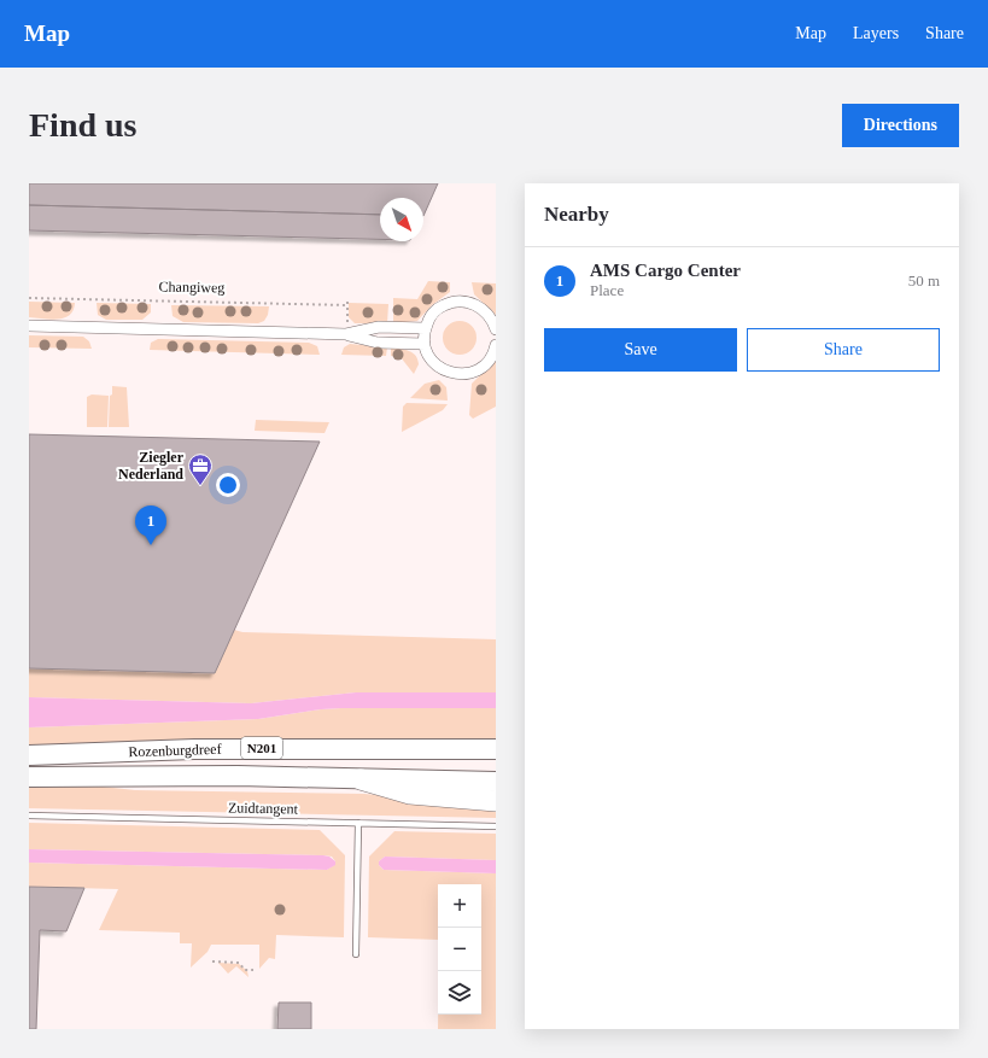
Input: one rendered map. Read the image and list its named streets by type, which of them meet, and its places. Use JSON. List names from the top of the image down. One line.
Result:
{"streets":{"highway":["N201","Rozenburgdreef"],"lane":["Zuidtangent"],"path":["Changiweg"]},"places":{"office":["Ziegler Nederland"]},"north":"bottom right","page":{"header":"Map","nav":["Map","Layers","Share"],"buttons":["Directions",["Save","Share"]],"title":"Find us","heading":"Nearby","list":[{"mark":"1","name":"AMS Cargo Center","note":"Place","value":"50 m"}],"pins":"1","map_buttons":["+","−"]}}
